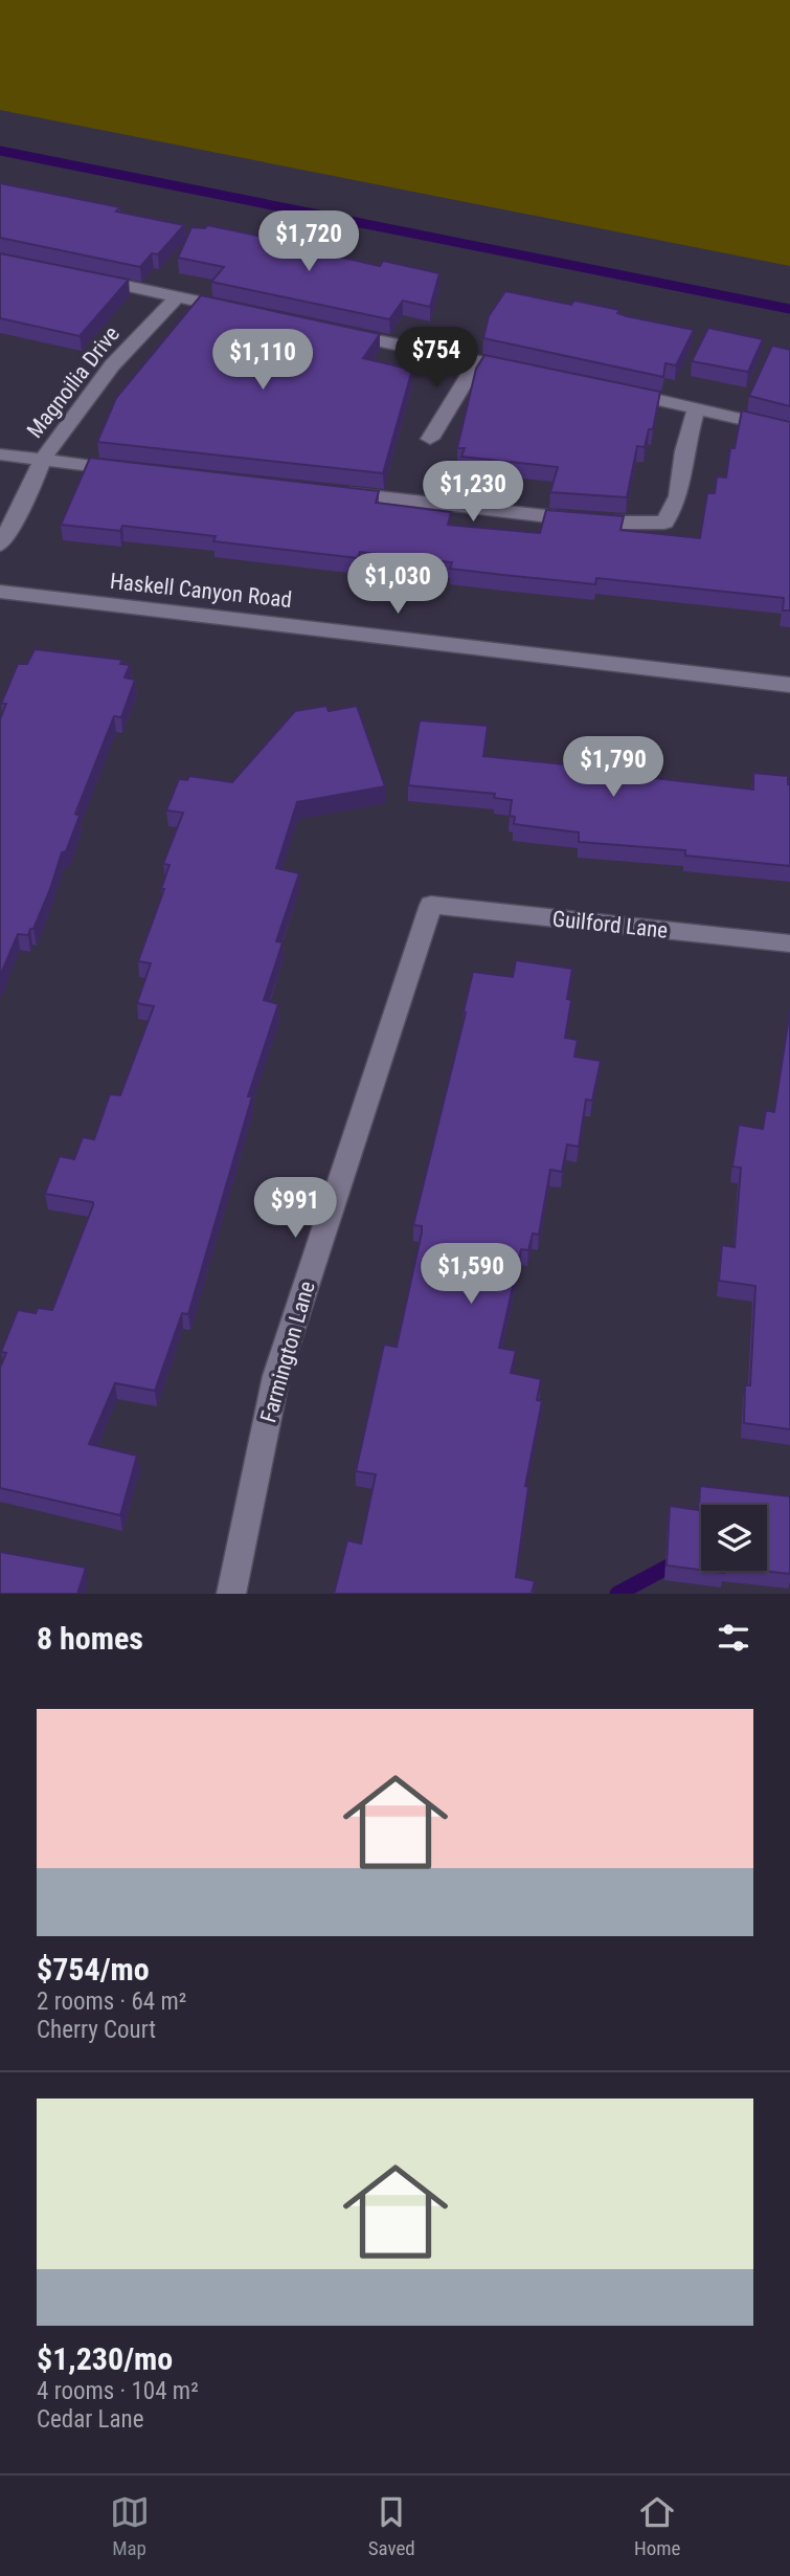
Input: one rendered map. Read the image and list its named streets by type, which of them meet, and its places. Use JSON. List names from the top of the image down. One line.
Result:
{"streets":{"street":["Magnoilia Drive","Haskell Canyon Road","Guilford Lane","Farmington Lane"]},"crossings":[["Guilford Lane","Farmington Lane"]],"page":{"price":["$1,720","$754","$1,110","$1,230","$1,030","$1,790","$991","$1,590"],"heading":"8 homes","list":[{"name":"$754/mo","note":"2 rooms · 64 m² · Cherry Court"},{"name":"$1,230/mo","note":"4 rooms · 104 m² · Cedar Lane"}],"tabs":["Map","Saved","Home"]}}
